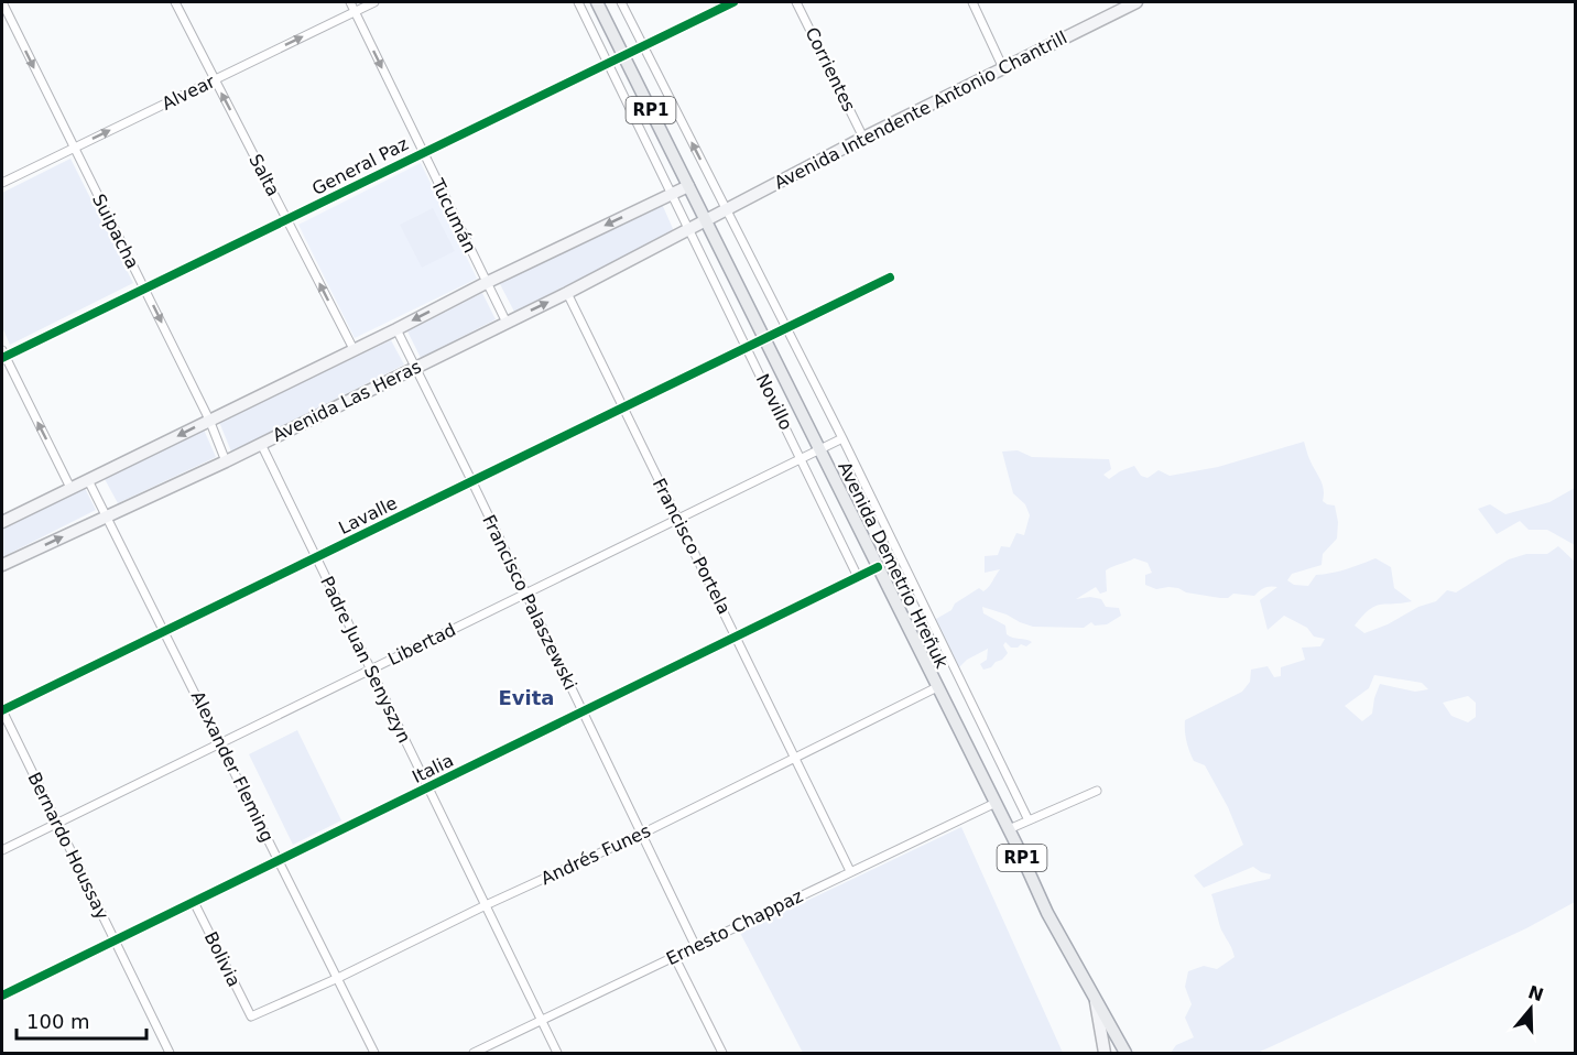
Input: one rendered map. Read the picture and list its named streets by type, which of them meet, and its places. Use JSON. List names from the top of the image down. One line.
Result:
{"streets":{"main road":["RP1","Avenida Intendente Antonio Chantrill","Avenida Las Heras","Avenida Demetrio Hreñuk"],"street":["Corrientes","Alvear","General Paz","Salta","Tucumán","Suipacha","Novillo","Lavalle","Francisco Portela","Francisco Palaszewski","Libertad","Padre Juan Senyszyn","Alexander Fleming","Italia","Bernardo Houssay","Andrés Funes","Ernesto Chappaz","Bolivia"]},"crossings":[["Corrientes","Avenida Intendente Antonio Chantrill"],["Alvear","Salta"],["Alvear","Tucumán"],["Alvear","Suipacha"],["RP1","Avenida Intendente Antonio Chantrill"],["RP1","General Paz"],["RP1","Avenida Demetrio Hreñuk"],["Avenida Intendente Antonio Chantrill","Avenida Las Heras"],["Avenida Intendente Antonio Chantrill","Novillo"],["Avenida Intendente Antonio Chantrill","Avenida Demetrio Hreñuk"],["General Paz","Salta"],["General Paz","Tucumán"],["General Paz","Suipacha"],["General Paz","Novillo"],["Tucumán","Avenida Las Heras"],["Suipacha","Avenida Las Heras"],["Avenida Las Heras","Novillo"],["Avenida Las Heras","Francisco Portela"],["Avenida Las Heras","Francisco Palaszewski"],["Avenida Las Heras","Padre Juan Senyszyn"],["Avenida Las Heras","Alexander Fleming"],["Novillo","Lavalle"],["Novillo","Libertad"],["Novillo","Italia"],["Lavalle","Francisco Portela"],["Lavalle","Avenida Demetrio Hreñuk"],["Lavalle","Francisco Palaszewski"],["Lavalle","Padre Juan Senyszyn"],["Lavalle","Alexander Fleming"],["Lavalle","Bernardo Houssay"],["Francisco Portela","Libertad"],["Francisco Portela","Italia"],["Francisco Portela","Andrés Funes"],["Francisco Portela","Ernesto Chappaz"],["Avenida Demetrio Hreñuk","Libertad"],["Avenida Demetrio Hreñuk","Italia"],["Avenida Demetrio Hreñuk","Andrés Funes"],["Avenida Demetrio Hreñuk","Ernesto Chappaz"],["Francisco Palaszewski","Libertad"],["Francisco Palaszewski","Italia"],["Francisco Palaszewski","Andrés Funes"],["Francisco Palaszewski","Ernesto Chappaz"],["Libertad","Padre Juan Senyszyn"],["Libertad","Alexander Fleming"],["Libertad","Bernardo Houssay"],["Padre Juan Senyszyn","Italia"],["Padre Juan Senyszyn","Andrés Funes"],["Padre Juan Senyszyn","Ernesto Chappaz"],["Alexander Fleming","Italia"],["Alexander Fleming","Andrés Funes"],["Italia","Bernardo Houssay"],["Italia","Bolivia"],["Andrés Funes","Bolivia"]],"one_way":["Alvear","Salta","Tucumán","Suipacha"],"districts":["Evita"],"scale_bar":"100 m","north":"top"}
